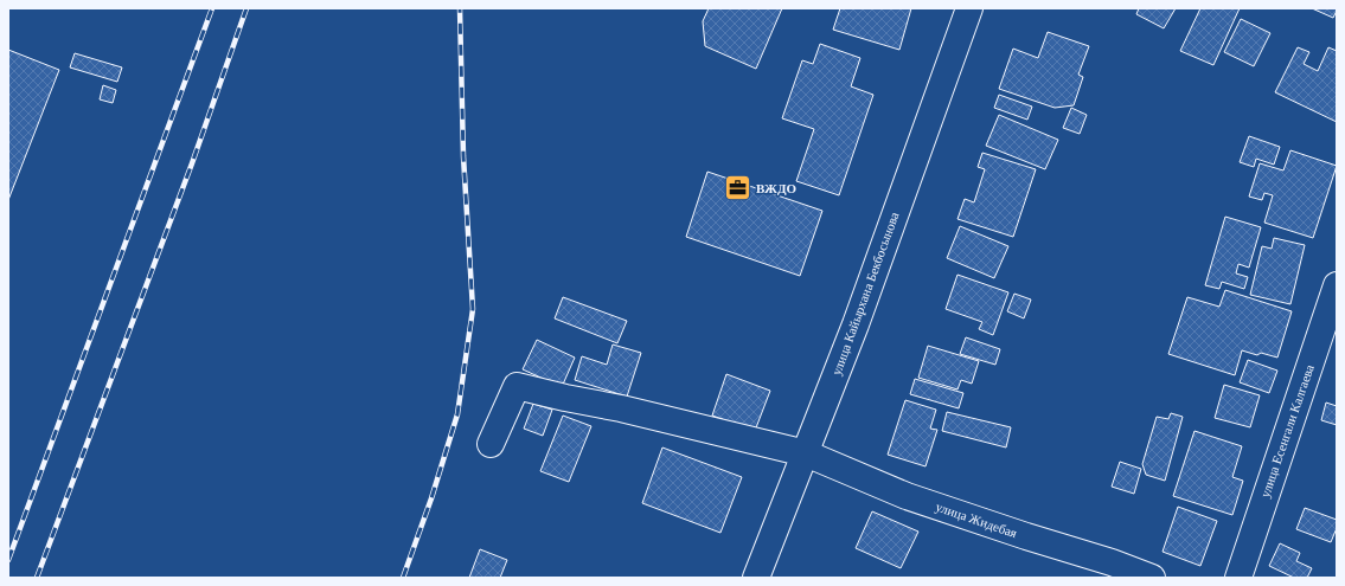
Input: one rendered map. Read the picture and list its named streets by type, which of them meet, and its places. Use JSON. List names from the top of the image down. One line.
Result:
{"streets":{"street":["улица Кайырхана Бекбосынова","улица Есенгали Калгаева","улица Жидебая"]},"crossings":[["улица Кайырхана Бекбосынова","улица Жидебая"]],"places":{"office":["ВЖДО"]}}
